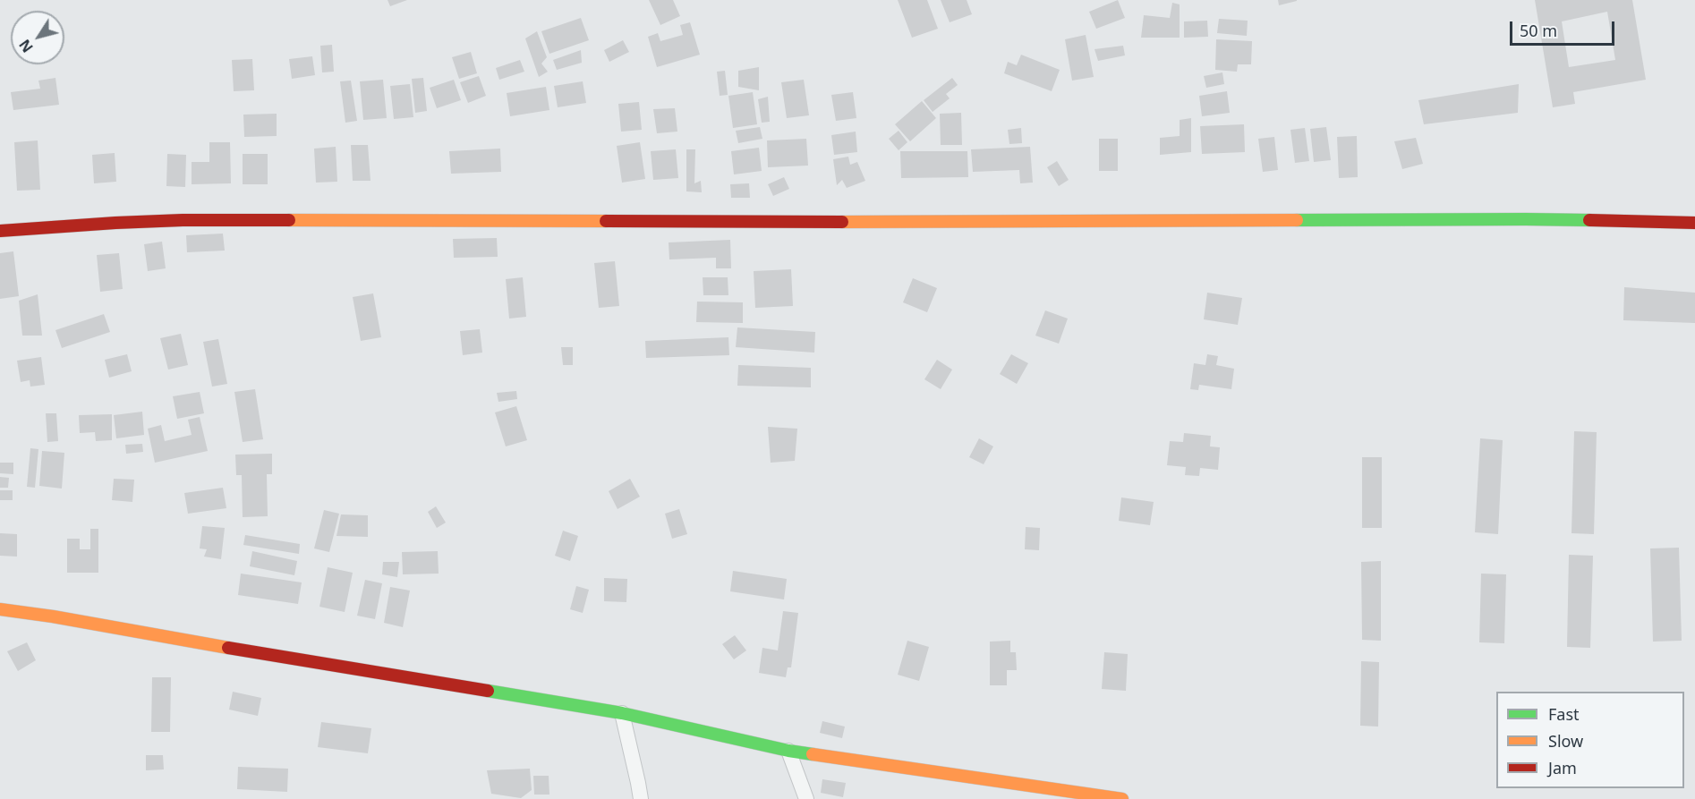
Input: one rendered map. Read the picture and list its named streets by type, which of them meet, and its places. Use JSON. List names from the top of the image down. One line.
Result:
{"legend":["Fast","Slow","Jam"],"scale_bar":"50 m","north":"bottom left"}
